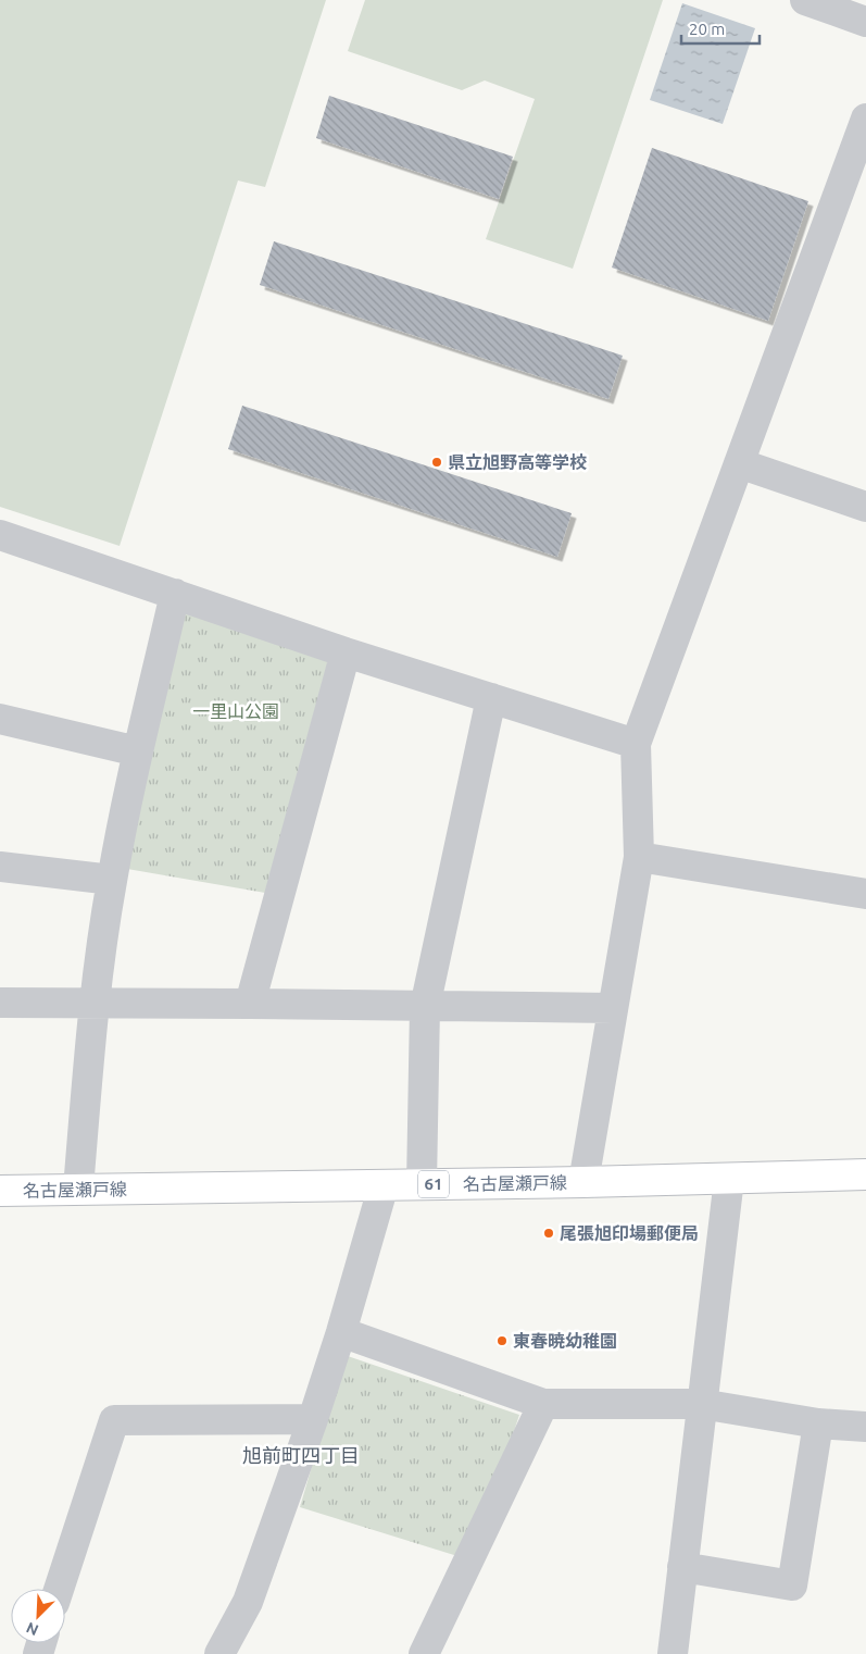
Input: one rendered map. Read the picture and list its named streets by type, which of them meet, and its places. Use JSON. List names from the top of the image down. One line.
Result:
{"streets":{"main road":["名古屋瀬戸線","61"]},"districts":["旭前町四丁目"],"parks":["一里山公園"],"places":["県立旭野高等学校","尾張旭印場郵便局","東春暁幼稚園"],"scale_bar":"20 m","north":"bottom left"}
